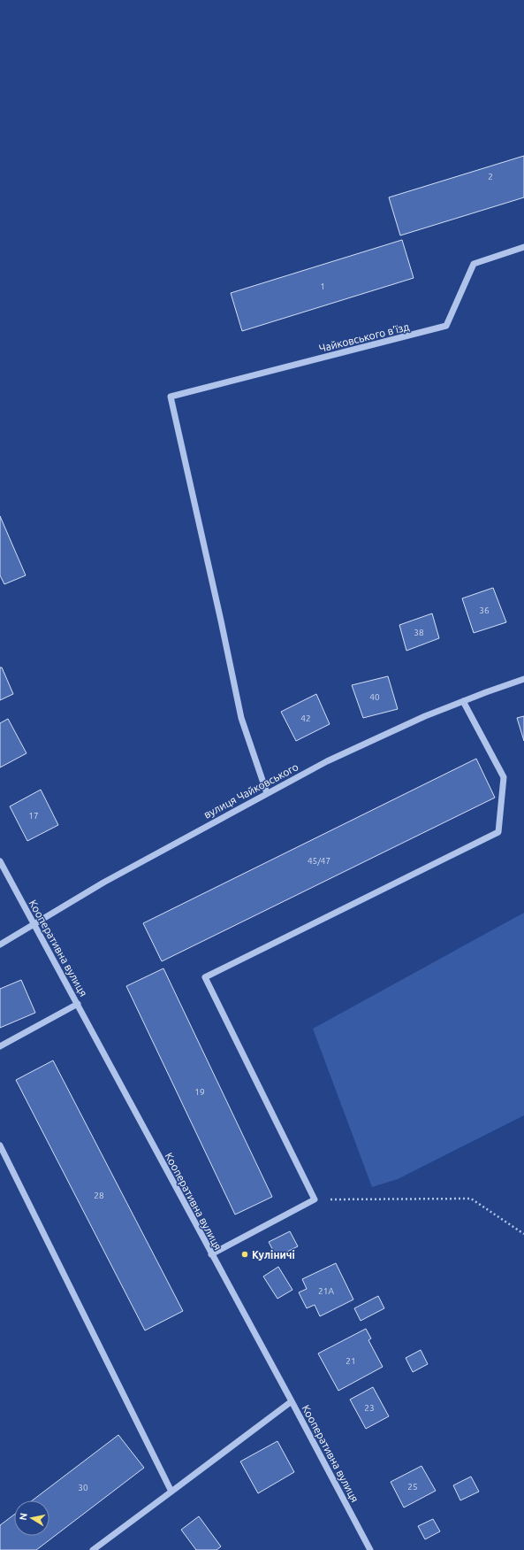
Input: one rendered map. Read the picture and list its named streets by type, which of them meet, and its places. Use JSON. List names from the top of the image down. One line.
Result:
{"streets":{"street":["Чайковського в’їзд","вулиця Чайковського","Кооперативна вулиця"]},"crossings":[["Чайковського в’їзд","вулиця Чайковського"],["вулиця Чайковського","Кооперативна вулиця"]],"places":["Куліничі"],"house_numbers":["2","1","36","38","40","42","17","45/47","19","28","21А","21","23","25","30"],"north":"left"}
